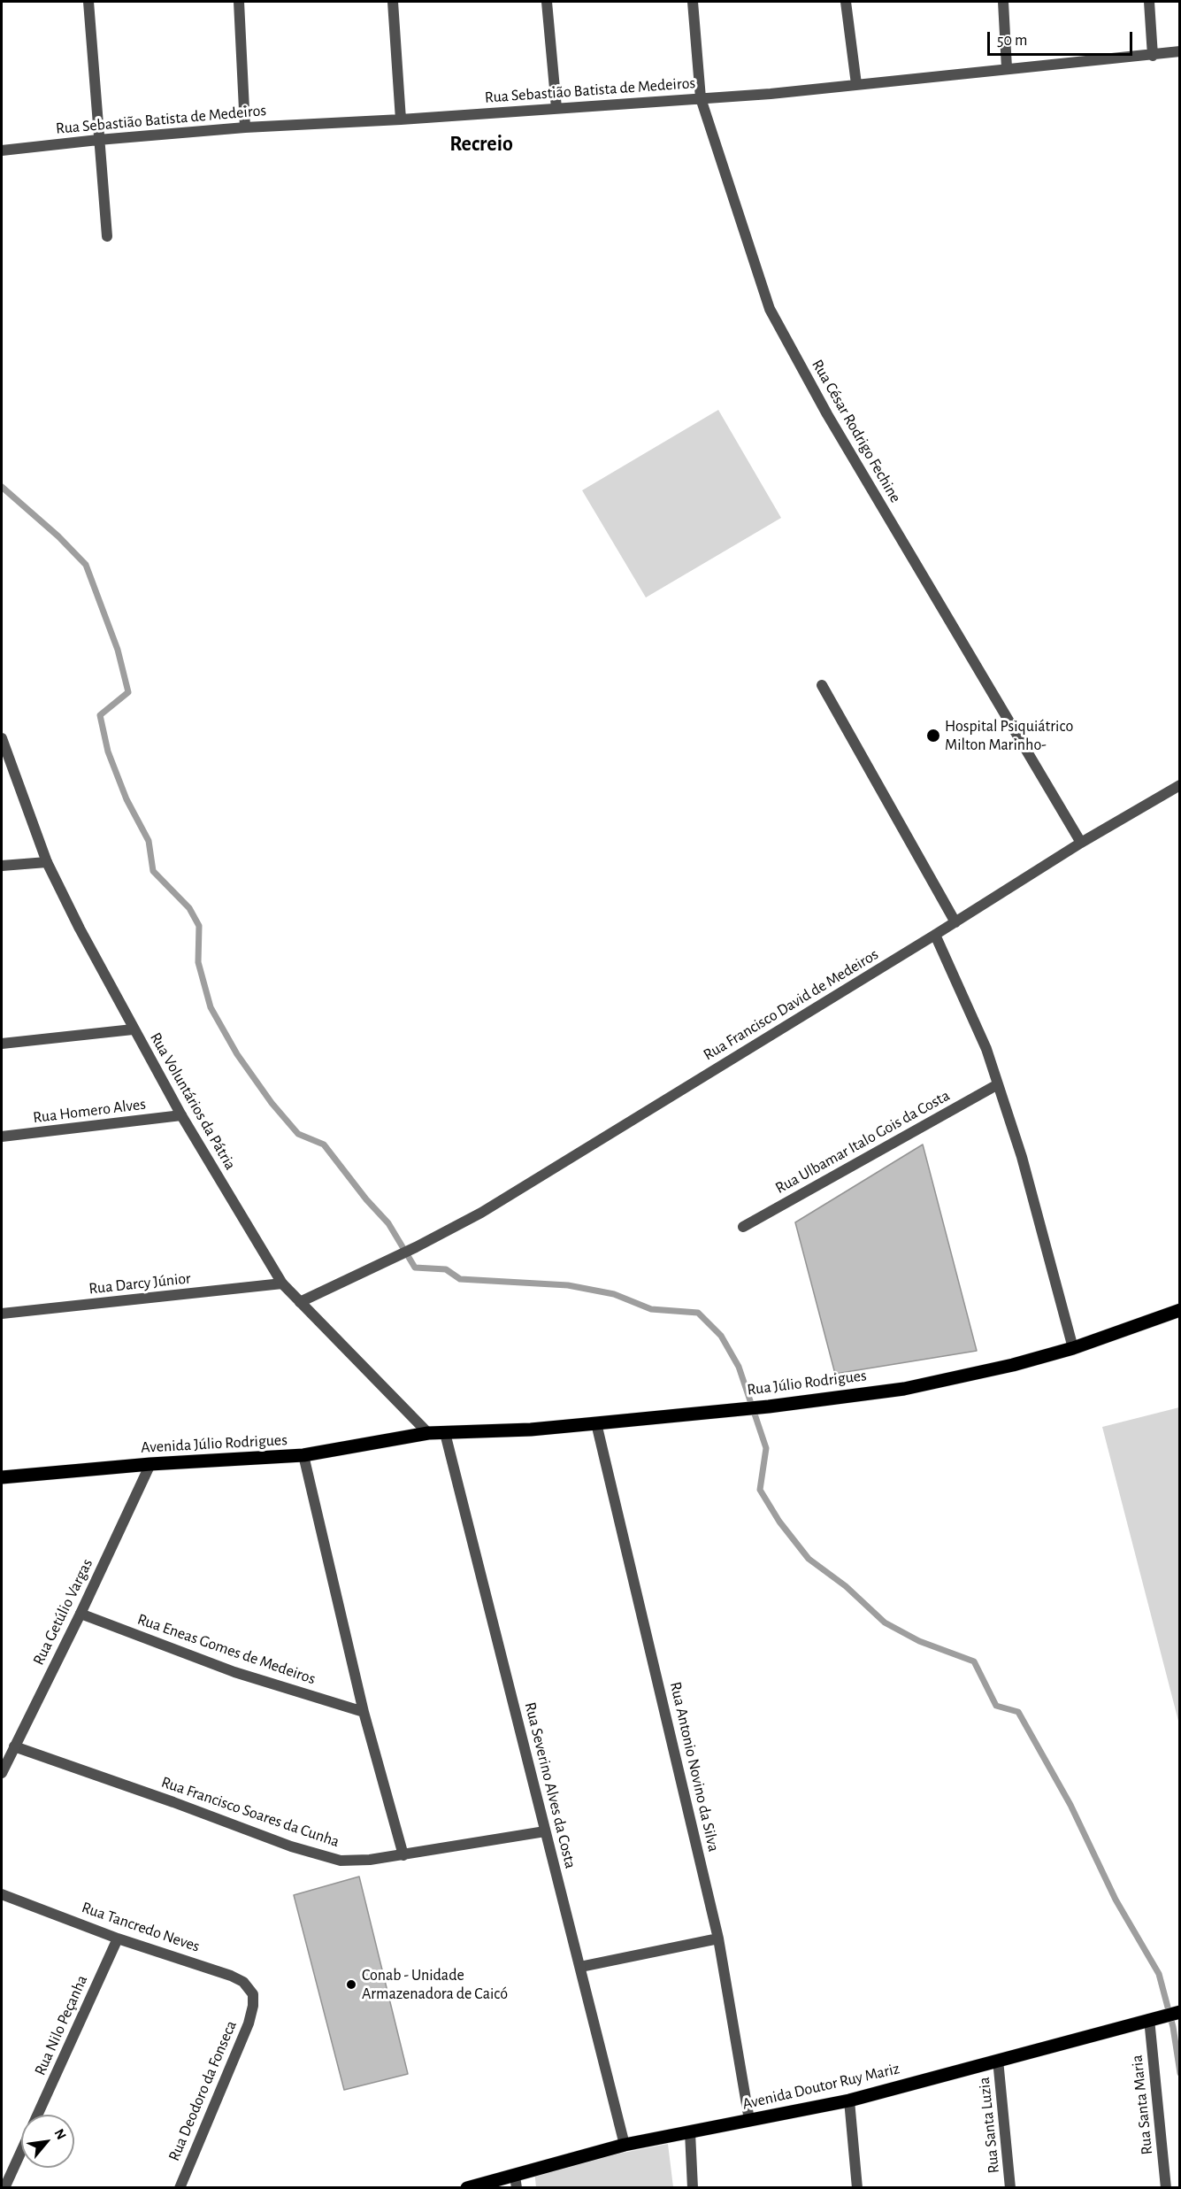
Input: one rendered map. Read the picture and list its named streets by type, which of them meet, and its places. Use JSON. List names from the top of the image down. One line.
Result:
{"streets":{"main road":["Rua Júlio Rodrigues","Avenida Júlio Rodrigues","Avenida Doutor Ruy Mariz"],"street":["Rua Sebastião Batista de Medeiros","Rua César Rodrigo Fechine","Rua Francisco David de Medeiros","Rua Voluntários da Pátria","Rua Homero Alves","Rua Ulbamar Italo Gois da Costa","Rua Darcy Júnior","Rua Getúlio Vargas","Rua Eneas Gomes de Medeiros","Rua Antonio Novino da Silva","Rua Severino Alves da Costa","Rua Francisco Soares da Cunha","Rua Tancredo Neves","Rua Nilo Peçanha","Rua Deodoro da Fonseca","Rua Santa Maria","Rua Santa Luzia"]},"crossings":[["Rua Sebastião Batista de Medeiros","Rua César Rodrigo Fechine"],["Rua César Rodrigo Fechine","Rua Francisco David de Medeiros"],["Rua Francisco David de Medeiros","Rua Voluntários da Pátria"],["Rua Voluntários da Pátria","Rua Homero Alves"],["Rua Voluntários da Pátria","Rua Darcy Júnior"],["Rua Voluntários da Pátria","Rua Júlio Rodrigues"],["Rua Voluntários da Pátria","Avenida Júlio Rodrigues"],["Rua Júlio Rodrigues","Avenida Júlio Rodrigues"],["Rua Júlio Rodrigues","Rua Antonio Novino da Silva"],["Rua Júlio Rodrigues","Rua Severino Alves da Costa"],["Avenida Júlio Rodrigues","Rua Getúlio Vargas"],["Rua Getúlio Vargas","Rua Eneas Gomes de Medeiros"],["Rua Getúlio Vargas","Rua Francisco Soares da Cunha"],["Rua Antonio Novino da Silva","Avenida Doutor Ruy Mariz"],["Rua Severino Alves da Costa","Rua Francisco Soares da Cunha"],["Rua Severino Alves da Costa","Avenida Doutor Ruy Mariz"],["Rua Tancredo Neves","Rua Nilo Peçanha"],["Rua Tancredo Neves","Rua Deodoro da Fonseca"],["Avenida Doutor Ruy Mariz","Rua Santa Maria"],["Avenida Doutor Ruy Mariz","Rua Santa Luzia"]],"districts":["Recreio"],"places":["Hospital Psiquiátrico Milton Marinho-","Conab - Unidade Armazenadora de Caicó"],"scale_bar":"50 m","north":"top right"}
